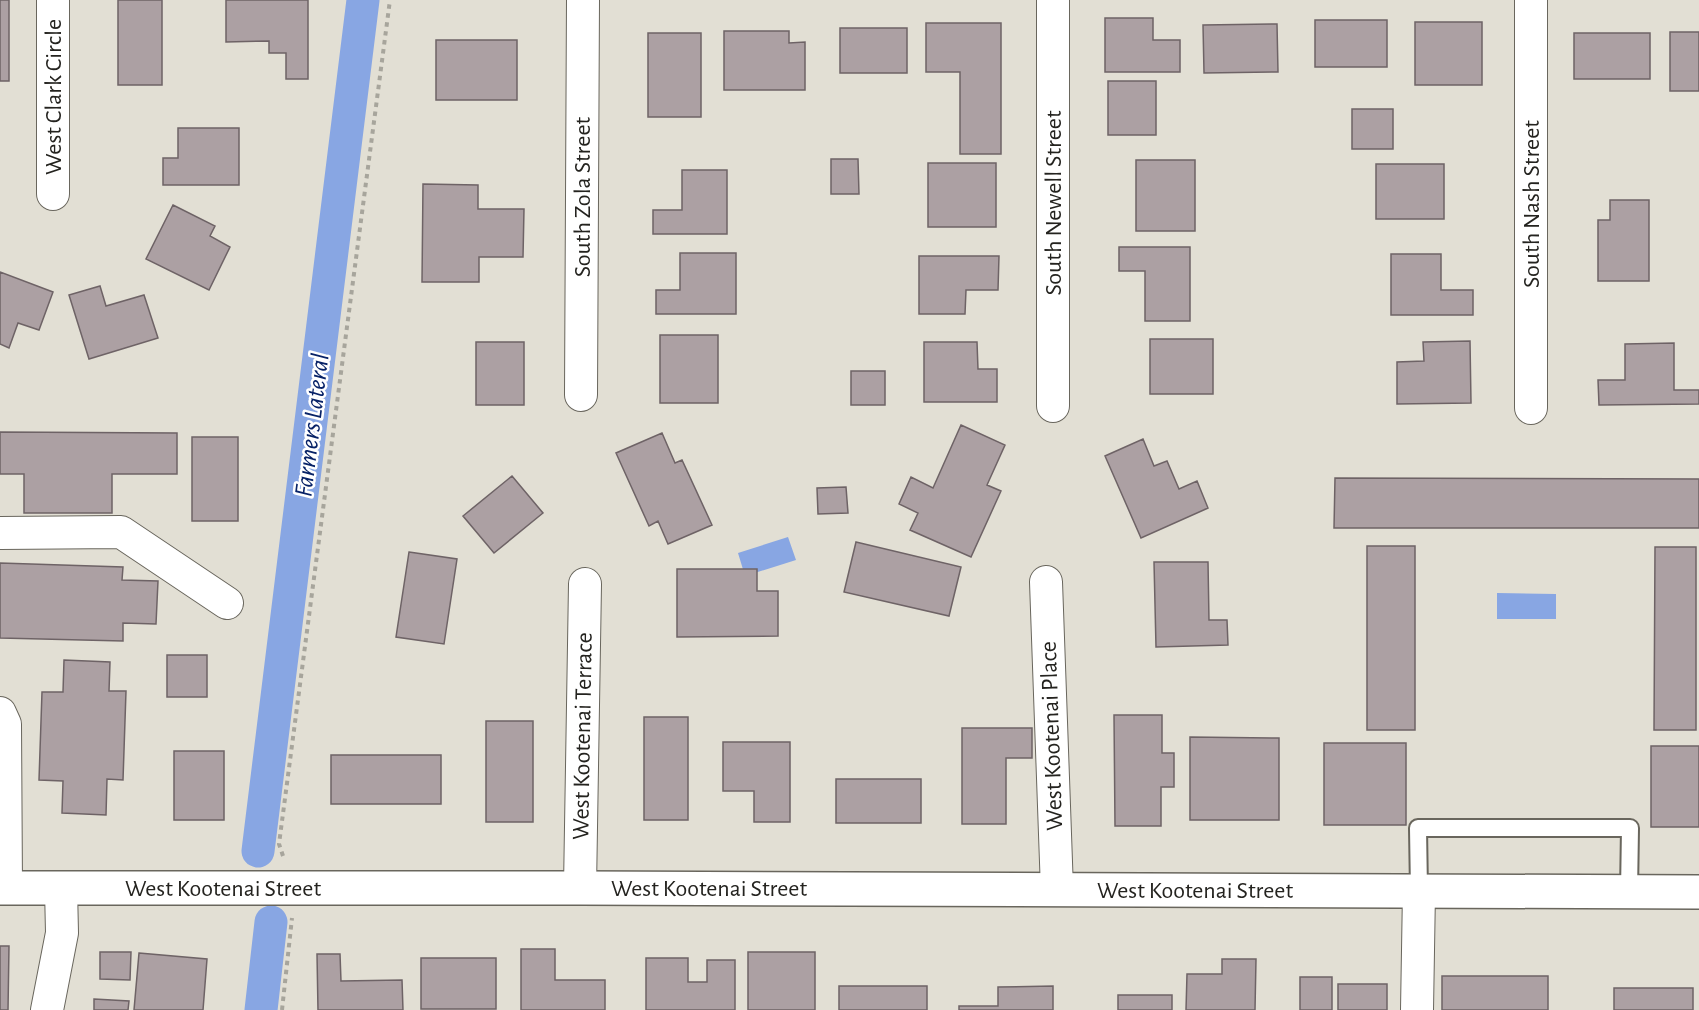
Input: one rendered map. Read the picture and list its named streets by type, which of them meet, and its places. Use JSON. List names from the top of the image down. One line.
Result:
{"streets":{"street":["West Clark Circle","South Zola Street","South Newell Street","South Nash Street","West Kootenai Terrace","West Kootenai Place","West Kootenai Street"]},"crossings":[["West Kootenai Terrace","West Kootenai Street"],["West Kootenai Place","West Kootenai Street"]],"water":["Farmers Lateral"]}
